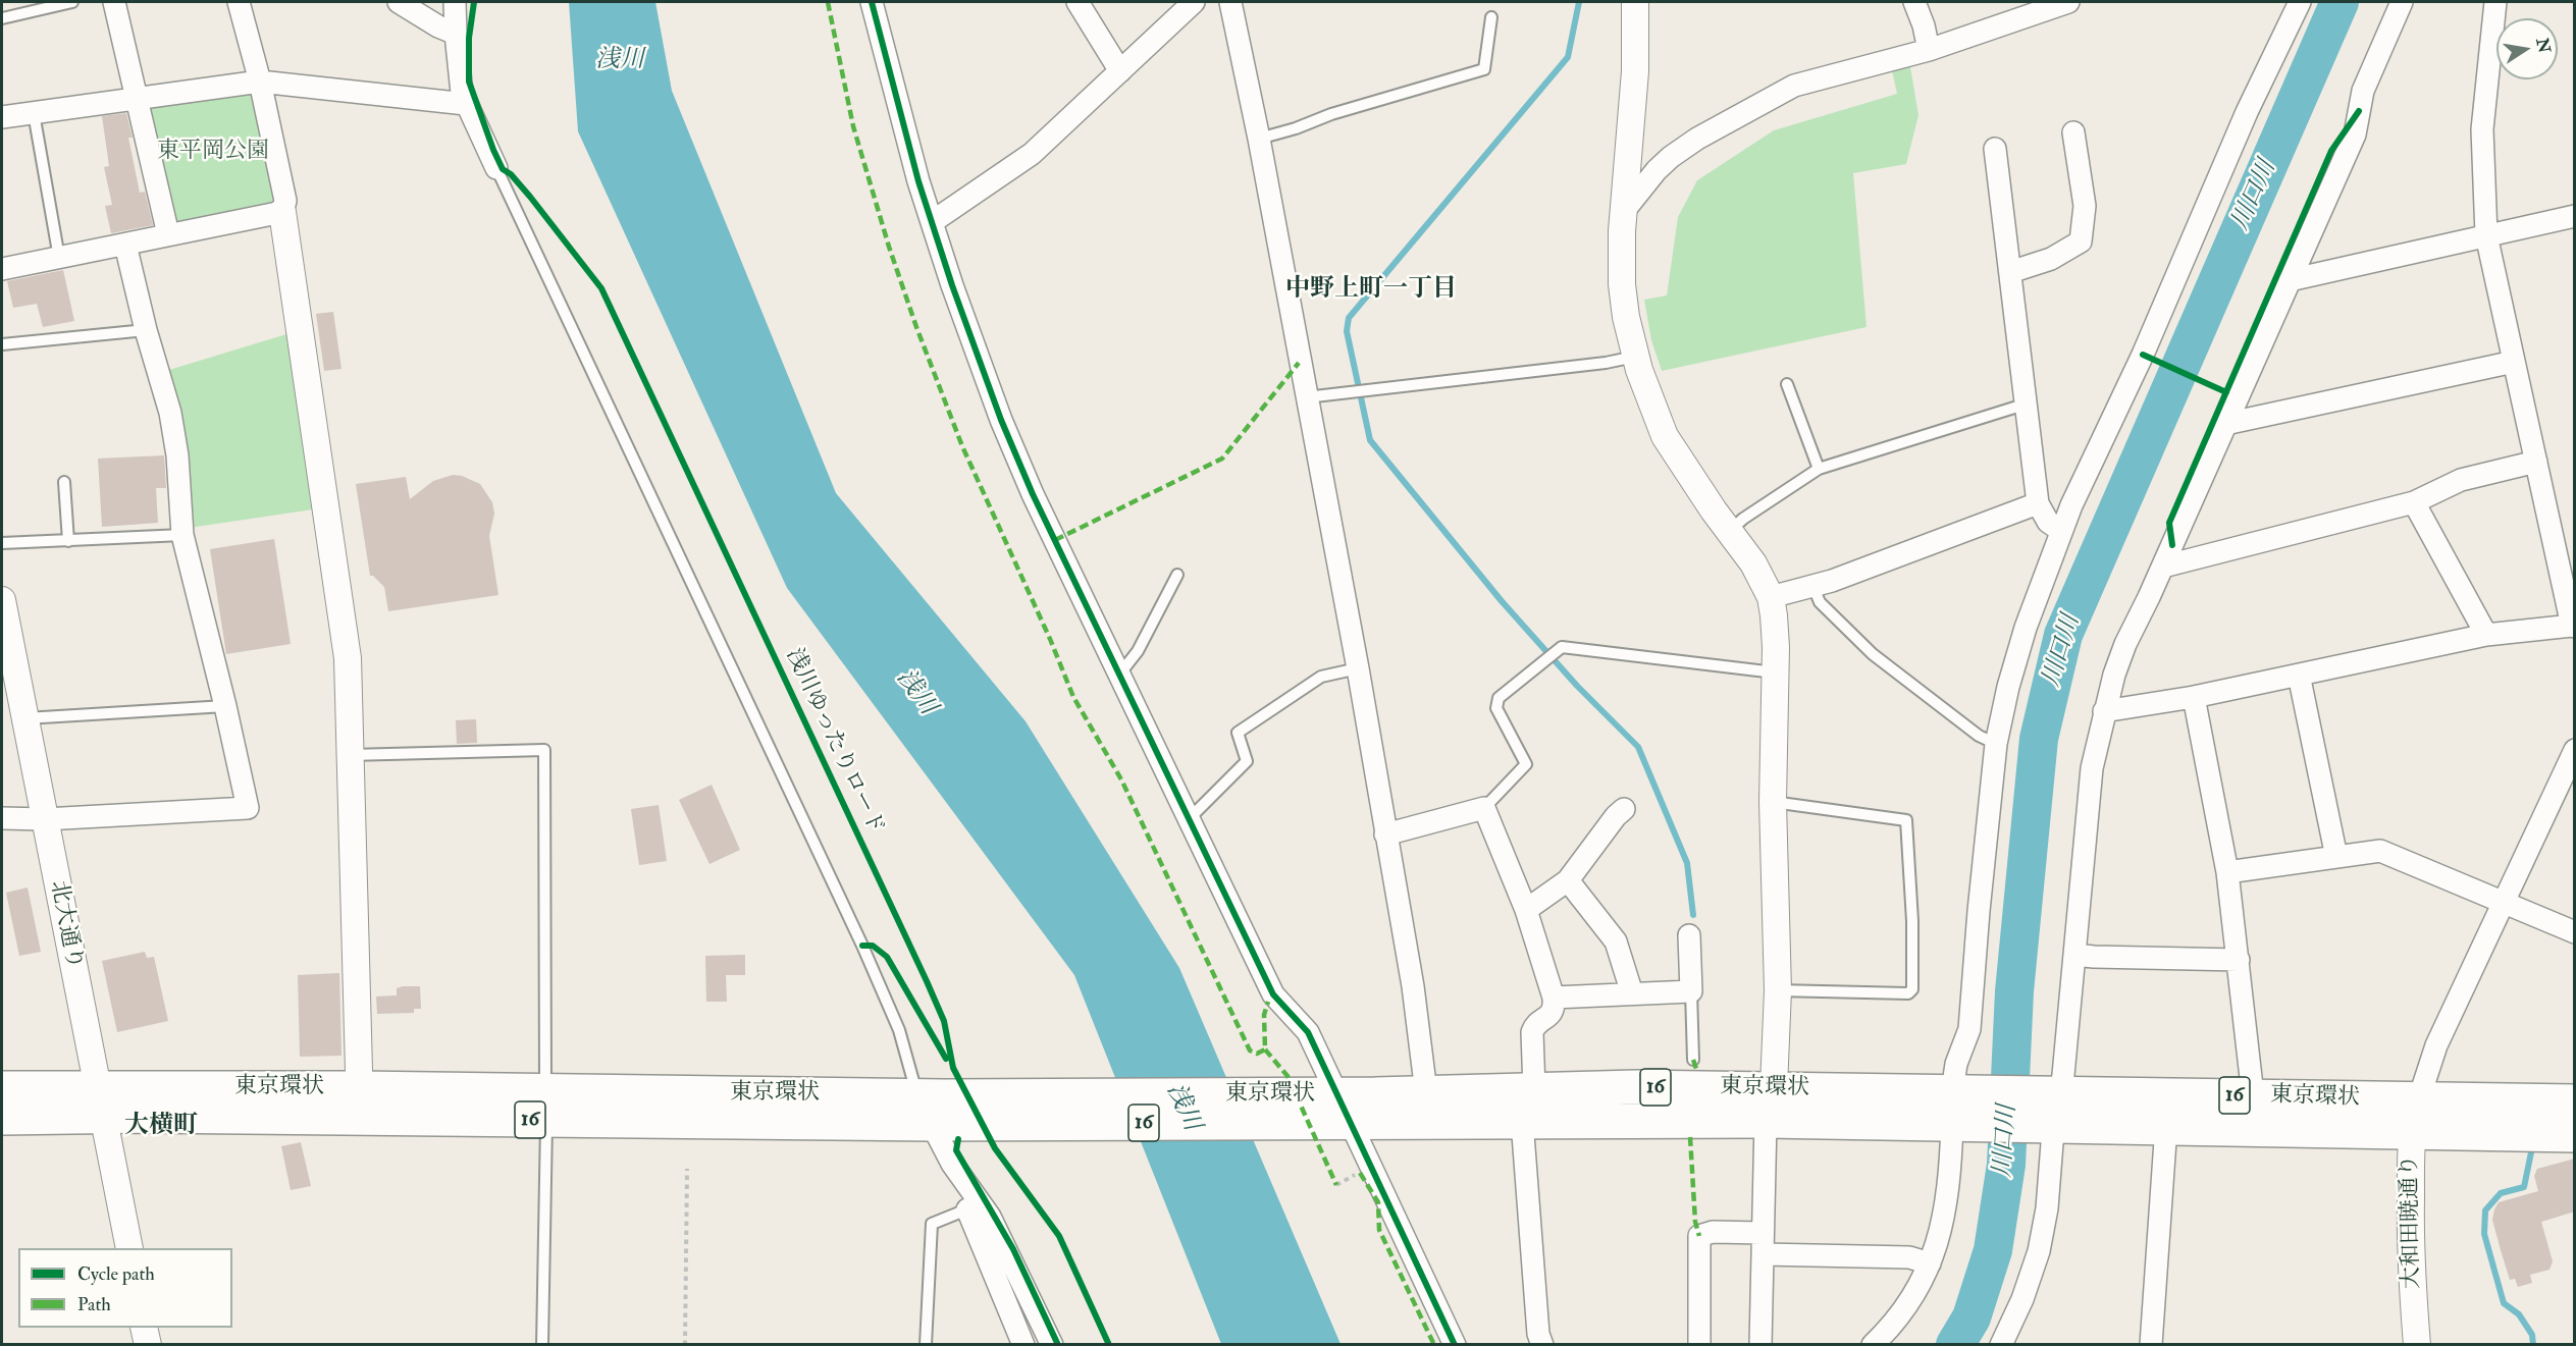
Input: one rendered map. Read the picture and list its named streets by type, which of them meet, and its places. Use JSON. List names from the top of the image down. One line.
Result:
{"streets":{"highway":["東京環状","16"],"street":["北大通り","大和田暁通り"],"cycle path":["浅川ゆったりロード"]},"crossings":[["北大通り","東京環状"],["東京環状","大和田暁通り"]],"districts":["中野上町一丁目","大横町"],"water":["浅川","川口川"],"parks":["東平岡公園"],"legend":["Cycle path","Path"],"north":"right"}
